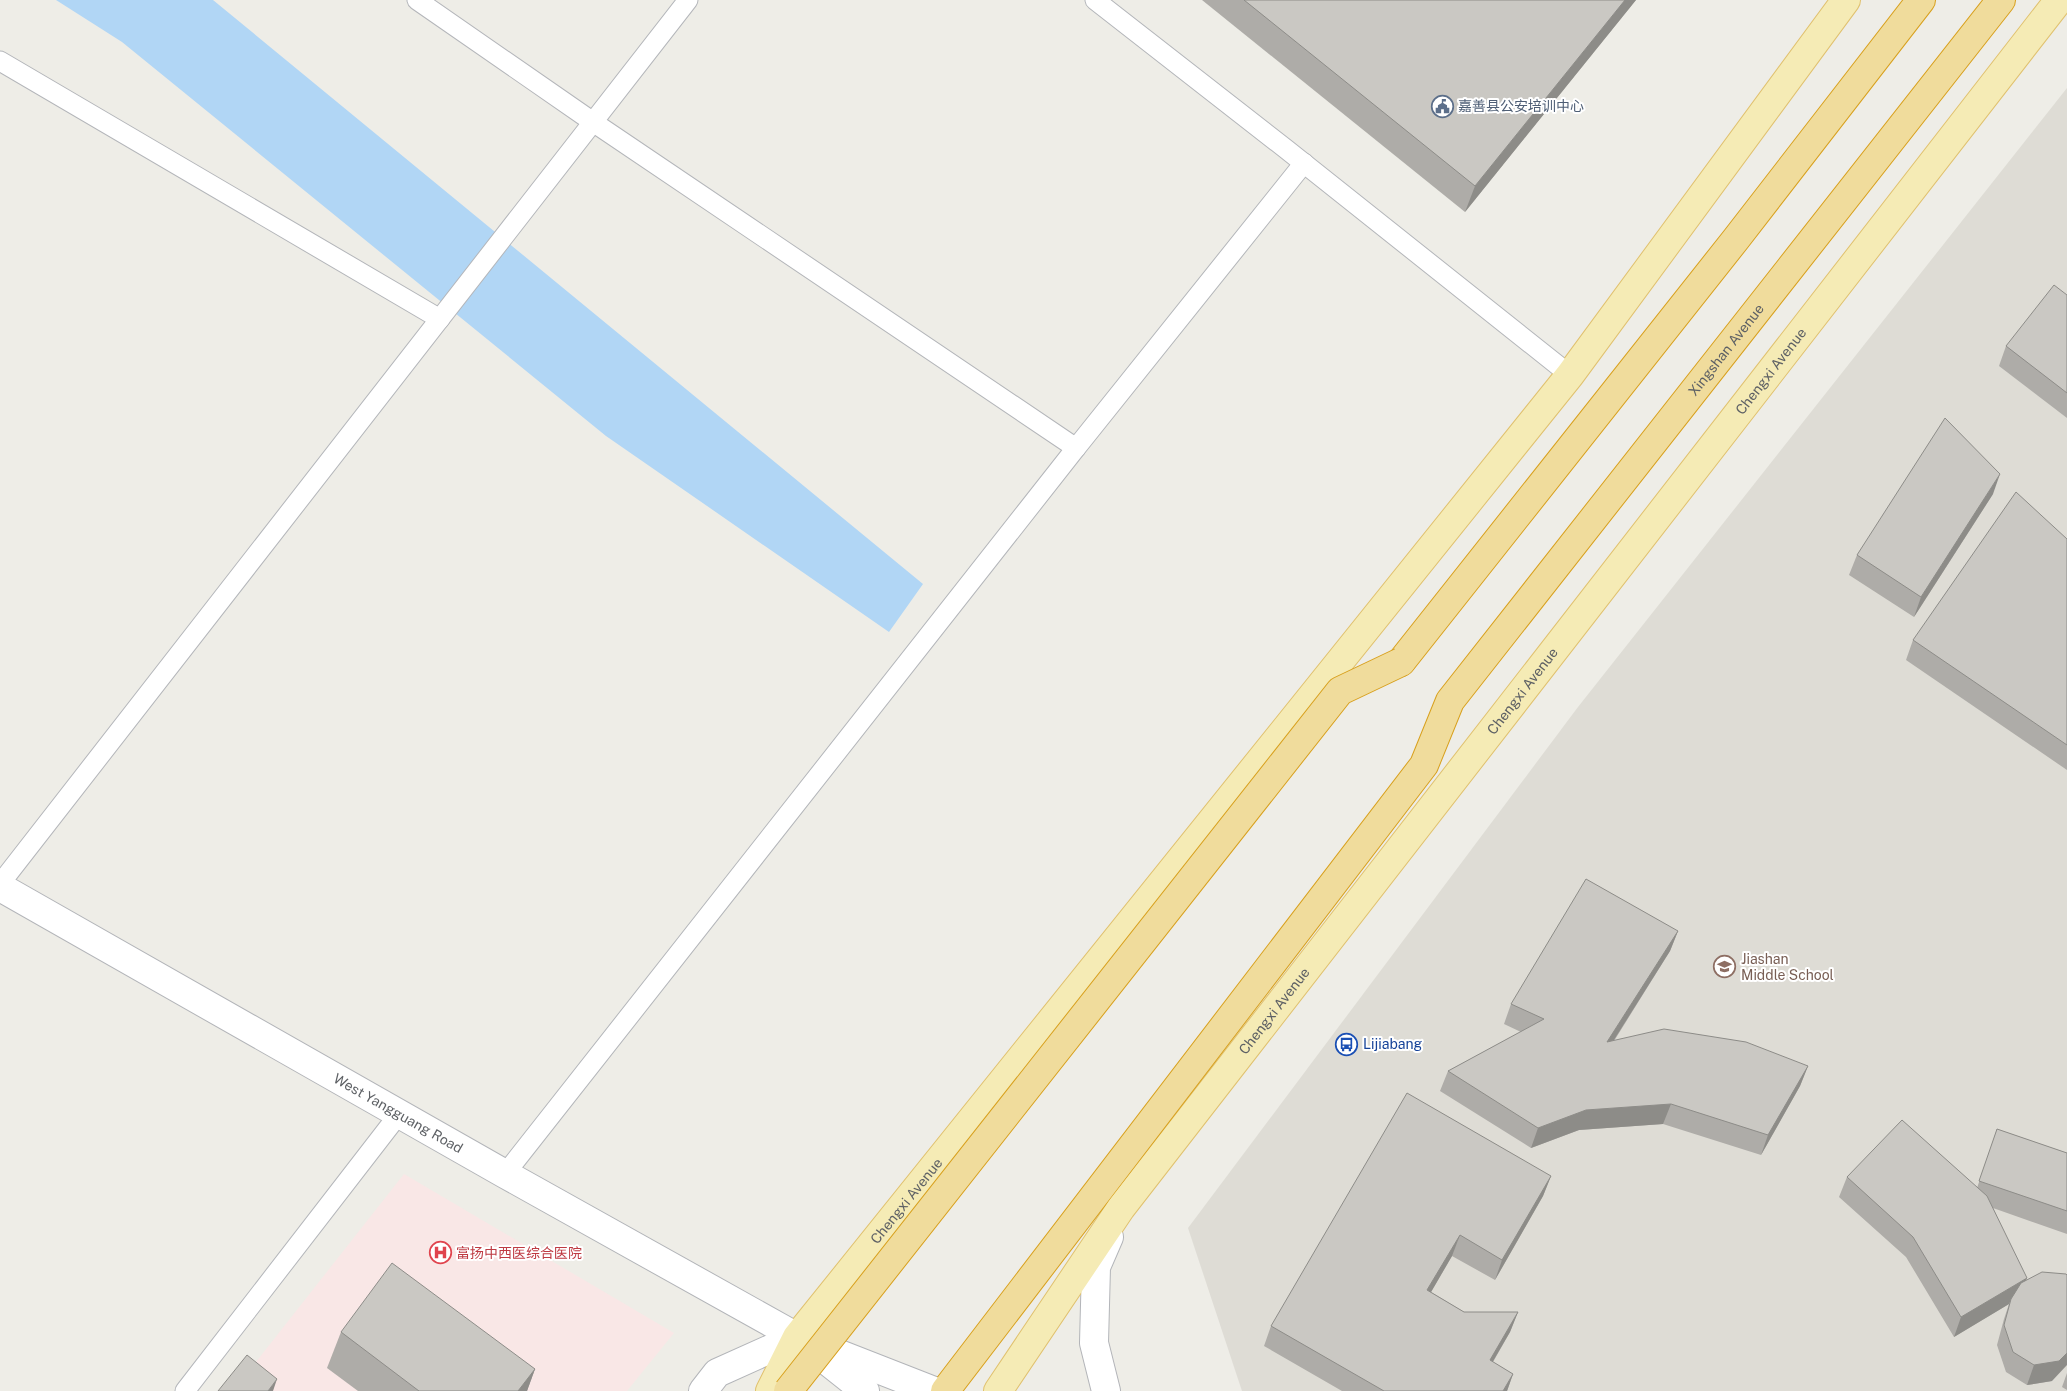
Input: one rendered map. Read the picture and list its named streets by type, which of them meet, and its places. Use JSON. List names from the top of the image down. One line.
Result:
{"streets":{"highway":["Xingshan Avenue"],"main road":["Chengxi Avenue"],"street":["West Yangguang Road"]},"crossings":[["Chengxi Avenue","West Yangguang Road"]],"places":{"public building":["嘉善县公安培训中心"],"school or university":["Jiashan Middle School"],"bus stop":["Lijiabang"],"hospital":["富扬中西医综合医院"]}}
